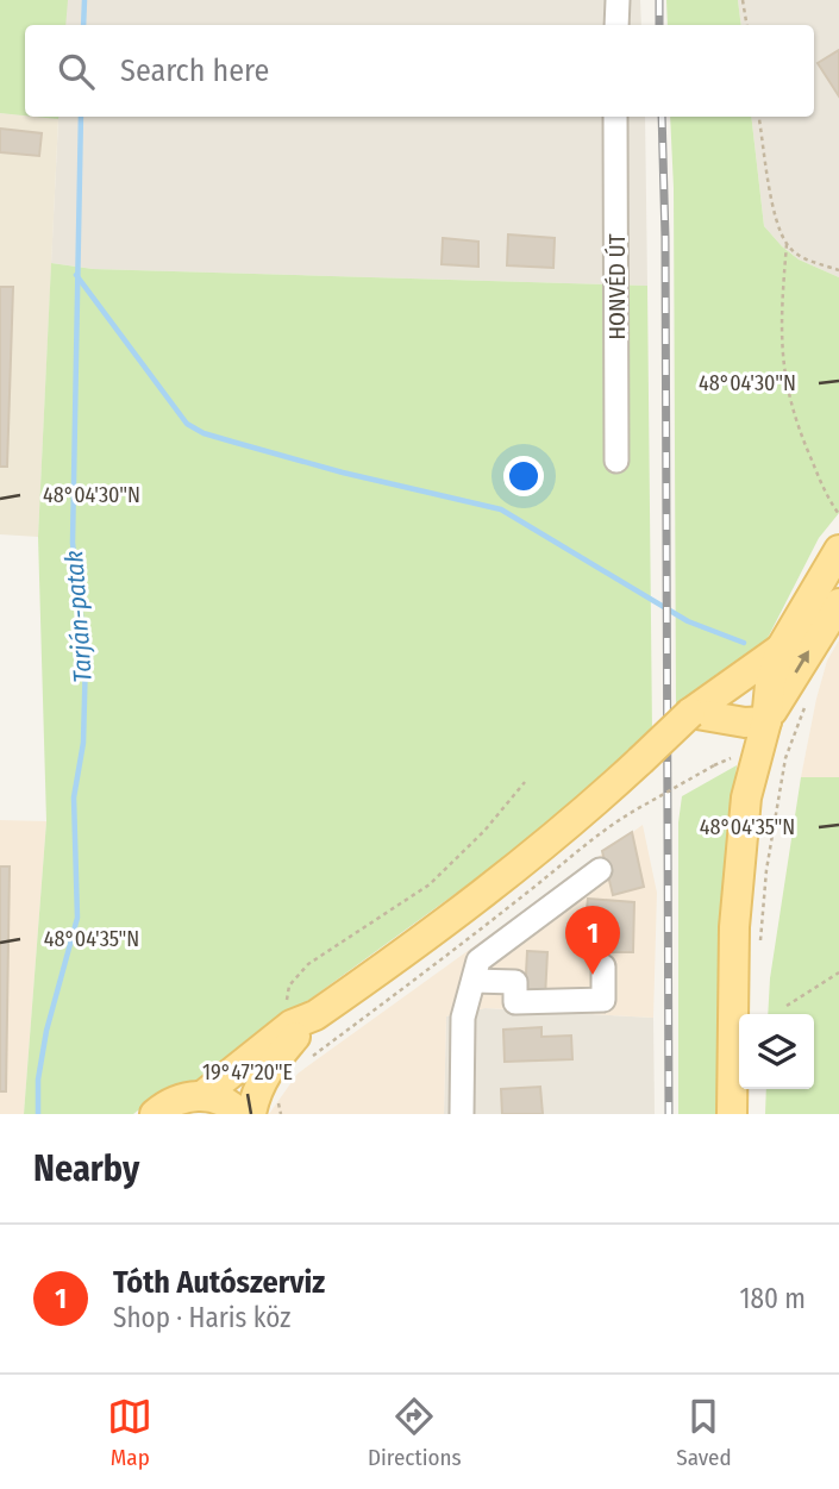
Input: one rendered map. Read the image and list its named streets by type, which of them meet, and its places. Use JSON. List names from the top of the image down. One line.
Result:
{"streets":{"street":["HONVÉD ÚT"]},"water":["Tarján-patak"],"page":{"search":"Search here","pins":"1","heading":"Nearby","list":[{"mark":"1","name":"Tóth Autószerviz","note":"Shop · Haris köz","value":"180 m"}],"nav":["Map","Directions","Saved"]},"coordinates":["48°04'30\"N","48°04'35\"N","19°47'20\"E"]}
